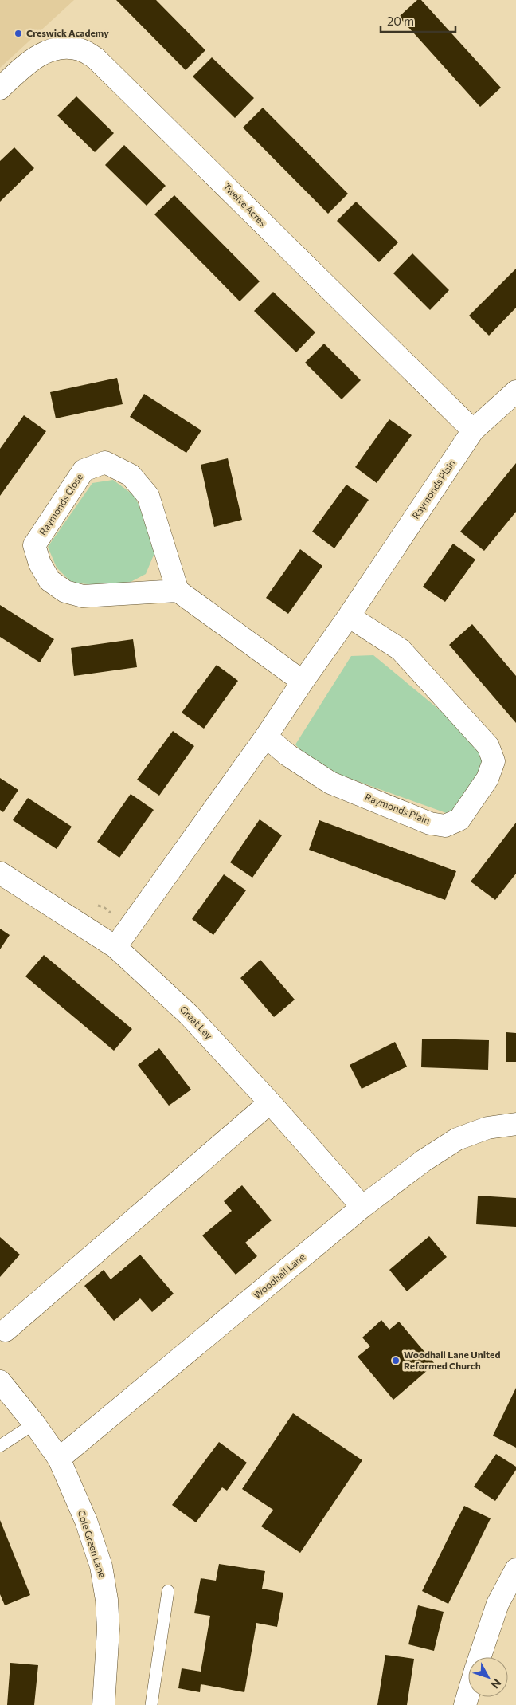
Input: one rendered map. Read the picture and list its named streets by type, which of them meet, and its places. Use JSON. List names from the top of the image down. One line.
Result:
{"streets":{"street":["Twelve Acres","Raymonds Plain","Raymonds Close","Great Ley","Woodhall Lane","Cole Green Lane"]},"crossings":[["Twelve Acres","Raymonds Plain"],["Raymonds Plain","Great Ley"],["Great Ley","Woodhall Lane"],["Woodhall Lane","Cole Green Lane"]],"places":["Creswick Academy","Woodhall Lane United Reformed Church"],"scale_bar":"20 m","north":"bottom right"}
